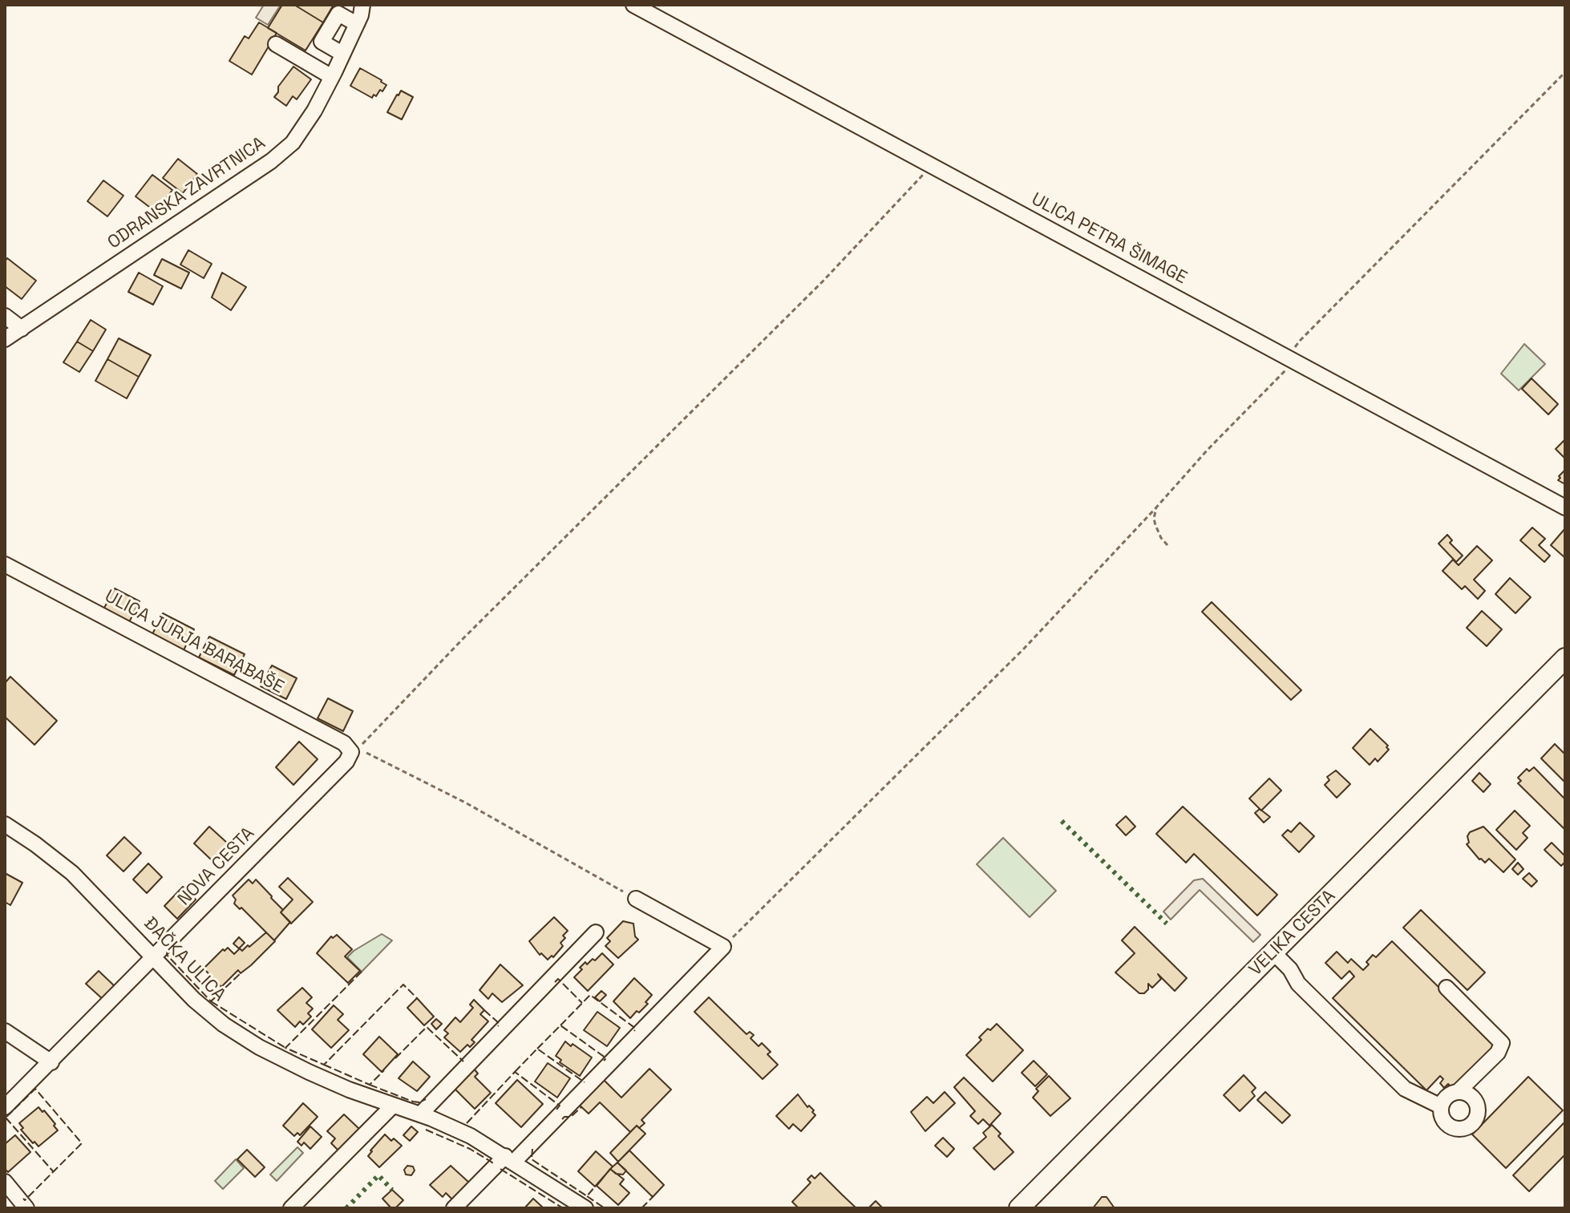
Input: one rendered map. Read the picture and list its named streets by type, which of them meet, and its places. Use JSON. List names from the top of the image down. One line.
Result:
{"streets":{"main road":["VELIKA CESTA"],"street":["ODRANSKA ZAVRTNICA","ULICA PETRA ŠIMAGE","ULICA JURJA BARABAŠE","NOVA CESTA","ĐAČKA ULICA"]},"crossings":[["ULICA JURJA BARABAŠE","NOVA CESTA"],["NOVA CESTA","ĐAČKA ULICA"]]}
